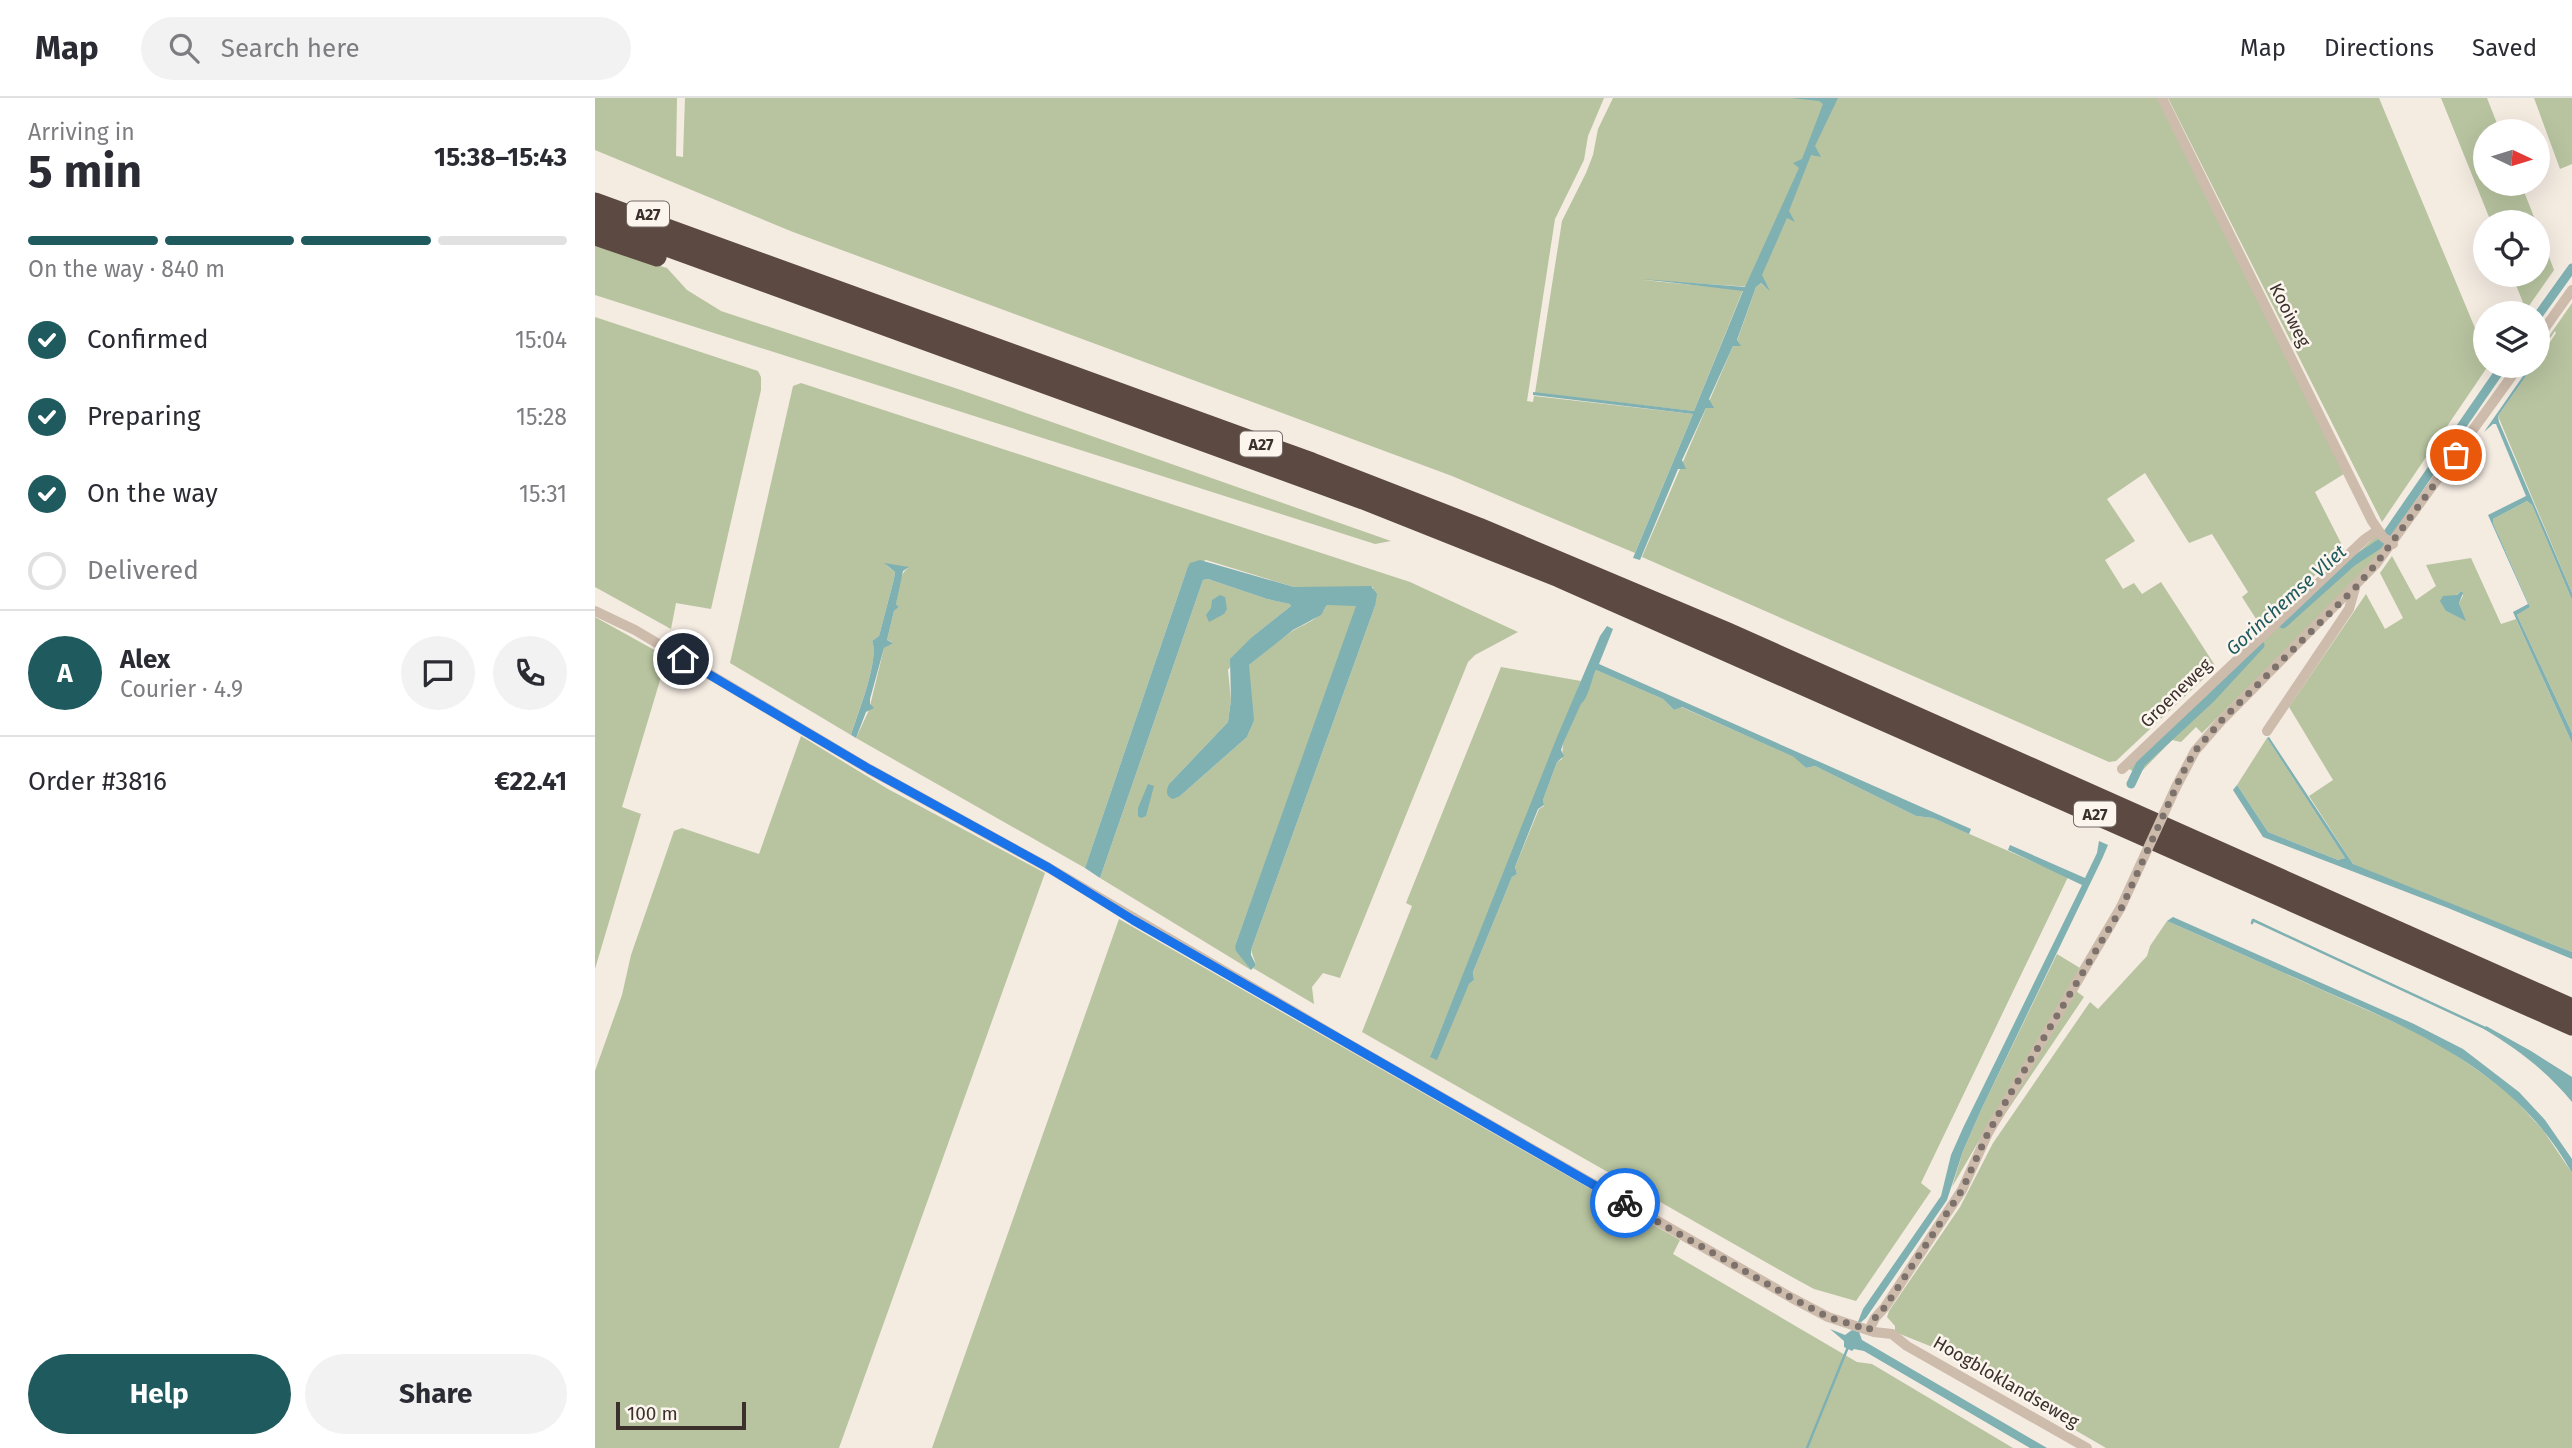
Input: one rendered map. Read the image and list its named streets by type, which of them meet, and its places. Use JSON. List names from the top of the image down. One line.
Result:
{"streets":{"highway":["A27"],"street":["Kooiweg","Groeneweg","Hoogbloklandseweg"]},"crossings":[["Kooiweg","Groeneweg"],["Groeneweg","Hoogbloklandseweg"]],"water":["Gorinchemse Vliet"],"scale_bar":"100 m","north":"right","page":{"header":"Map","search":"Search here","nav":["Map","Directions","Saved"],"heading":["5 min","Arriving in","15:38–15:43"],"panel":["Alex","Courier · 4.9","Order #3816","€22.41"],"bar":"On the way · 840 m","list":[["Confirmed","15:04"],["Preparing","15:28"],["On the way","15:31"],"Delivered"],"round":"A","buttons":["Help","Share"],"scale":"100 m"}}
